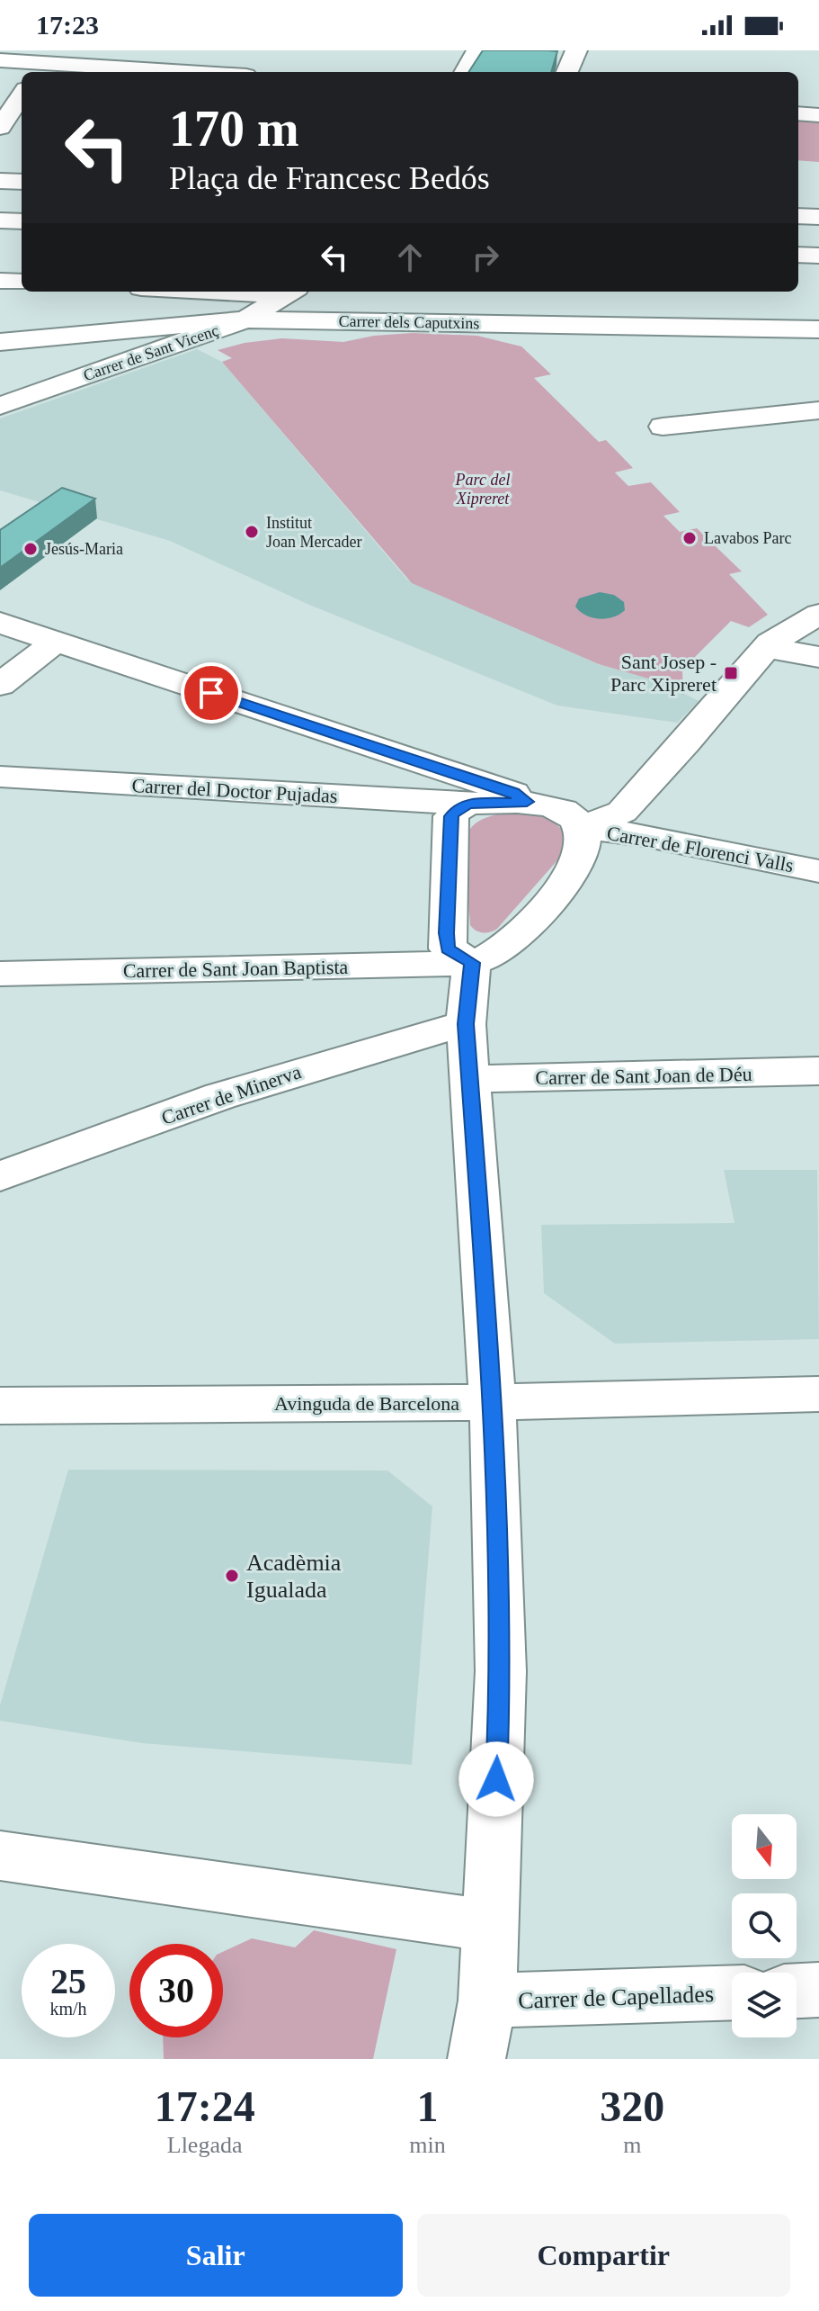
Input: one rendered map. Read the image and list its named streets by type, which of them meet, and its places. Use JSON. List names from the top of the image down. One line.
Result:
{"streets":{"street":["Carrer dels Caputxins","Carrer de Sant Vicenç","Carrer del Doctor Pujadas","Carrer de Florenci Valls","Carrer de Sant Joan Baptista","Carrer de Sant Joan de Déu","Carrer de Minerva","Avinguda de Barcelona","Carrer de Capellades"]},"crossings":[["Carrer dels Caputxins","Carrer de Sant Vicenç"]],"parks":["Parc del Xipreret"],"places":{"other":["Institut Joan Mercader","Lavabos Parc","Jesús-Maria","Acadèmia Igualada"],"transit":["Sant Josep - Parc Xipreret"]},"north":"bottom","page":{"status":"17:23","turn":["170 m","Plaça de Francesc Bedós"],"speed":"25 km/h","limit":"30","eta":["17:24","Llegada","1","min","320","m"],"buttons":["Salir","Compartir"]}}
